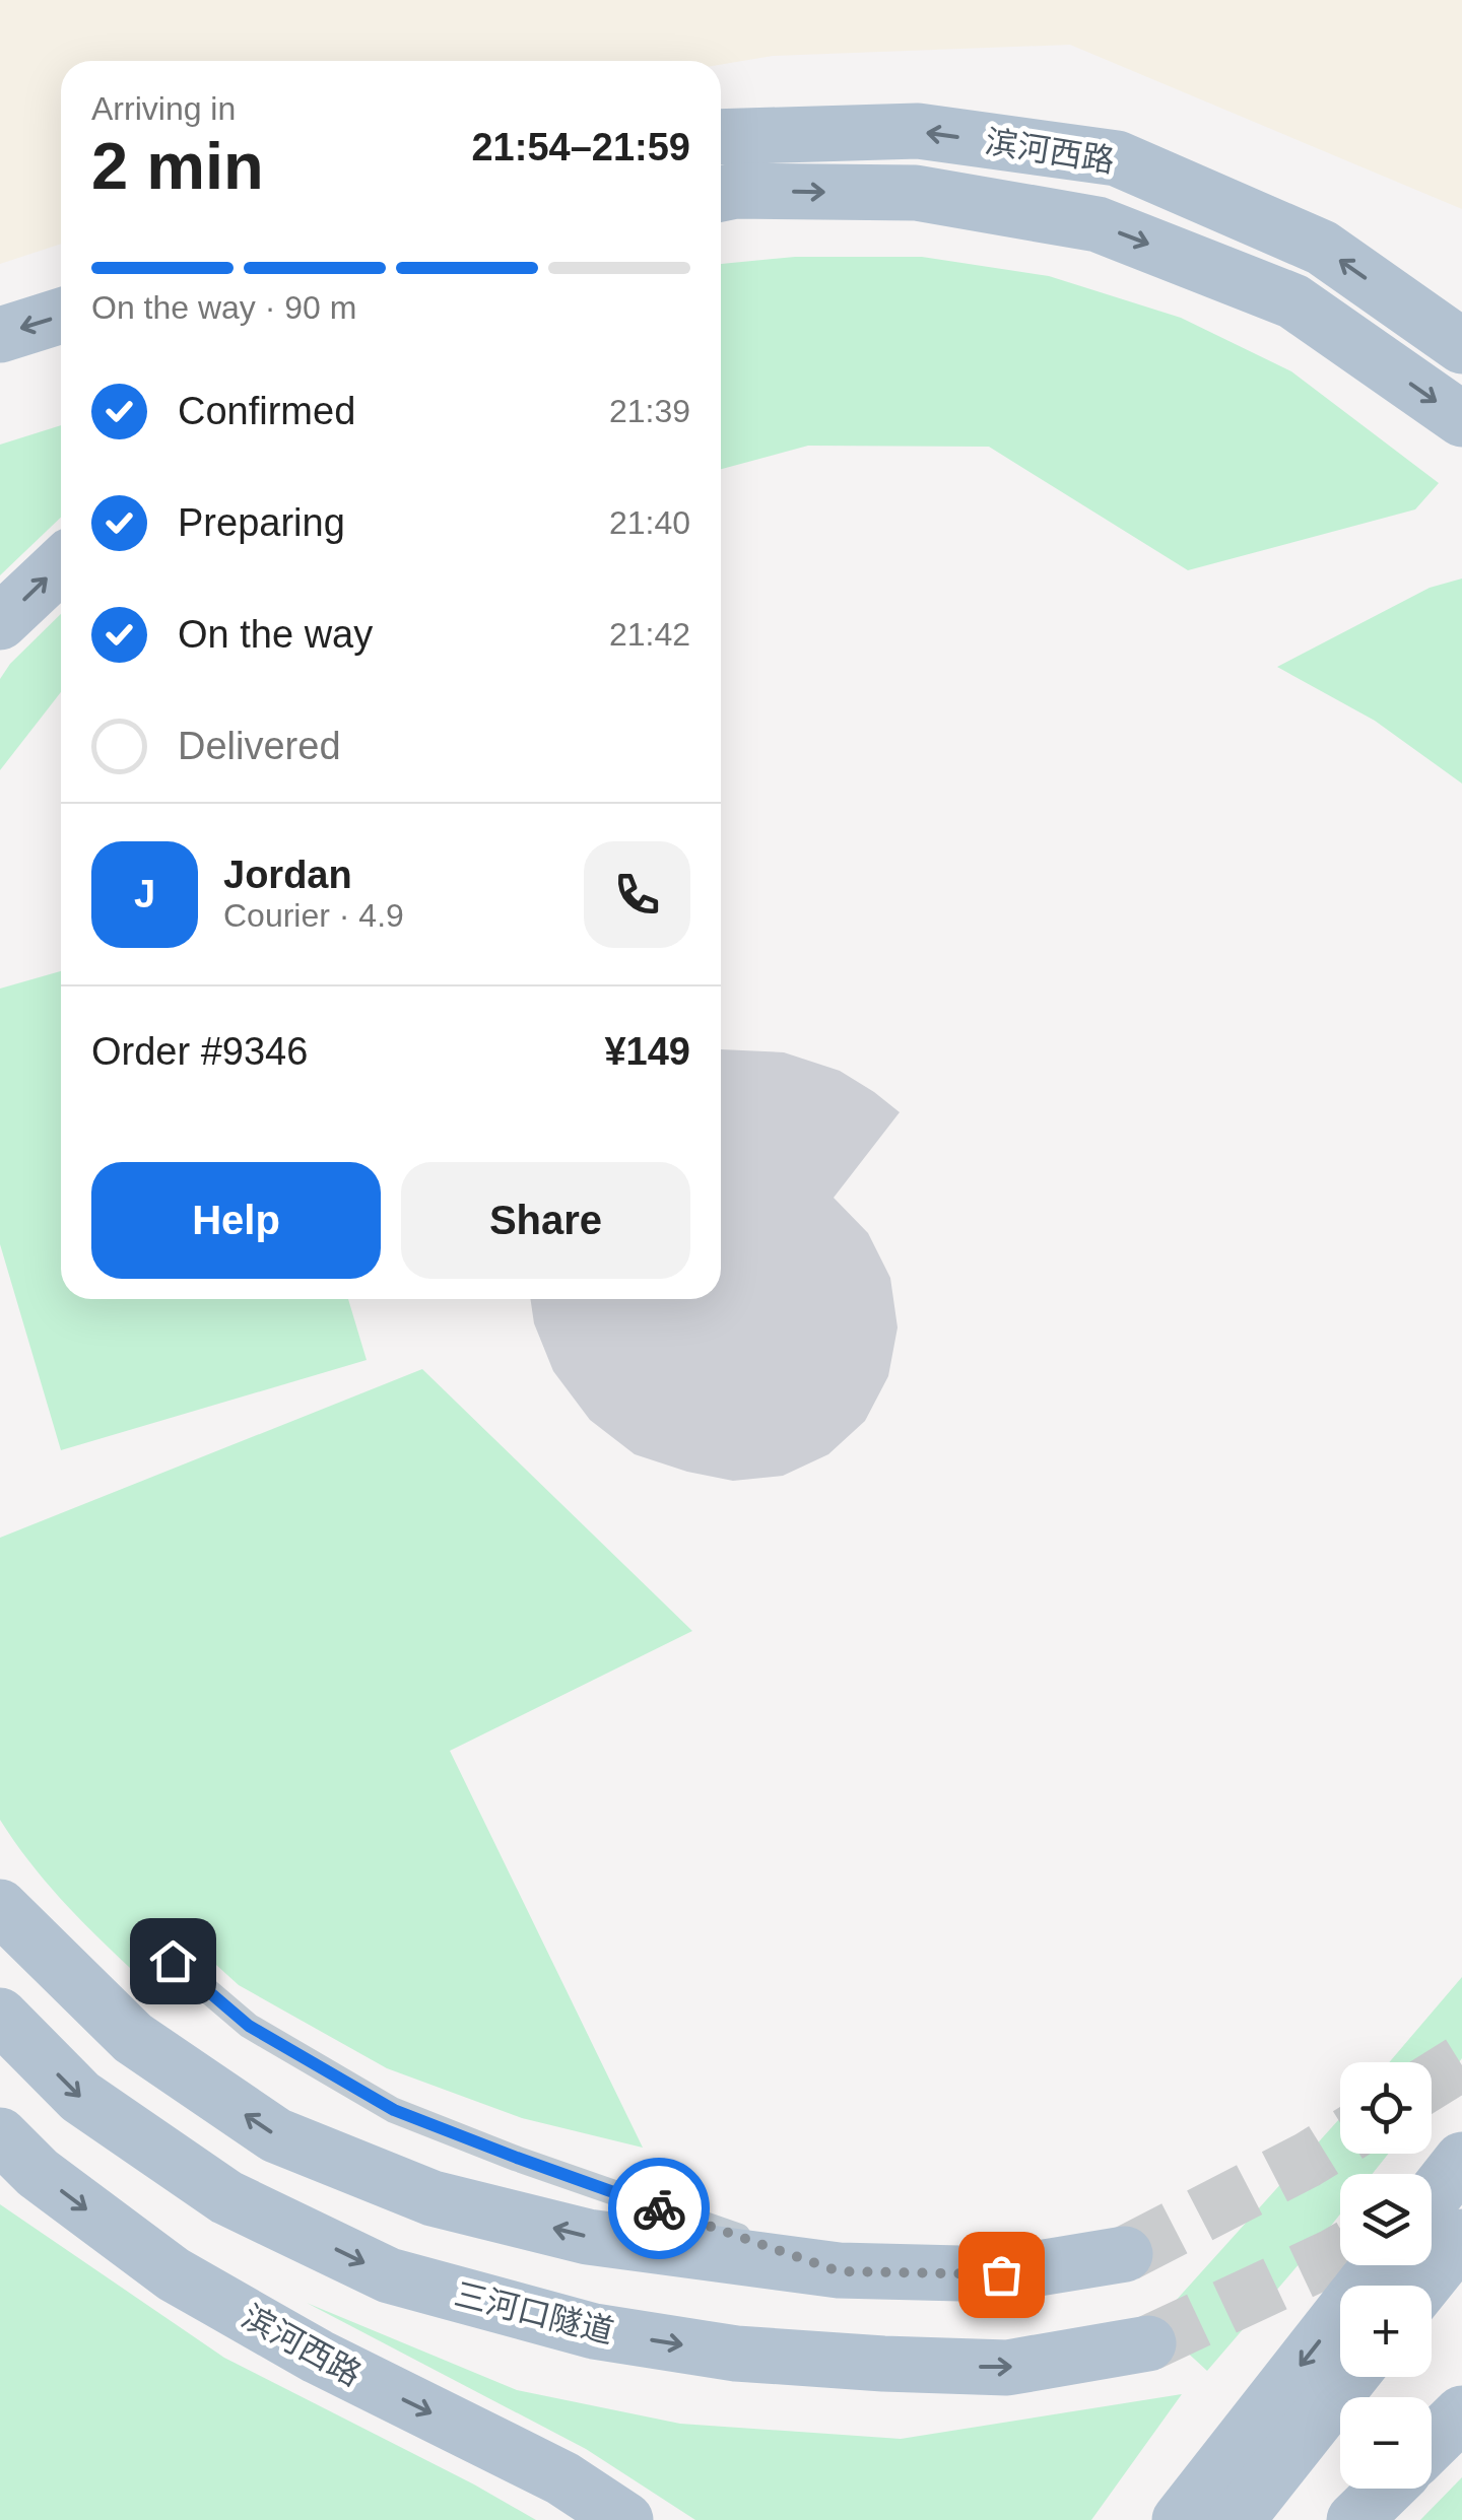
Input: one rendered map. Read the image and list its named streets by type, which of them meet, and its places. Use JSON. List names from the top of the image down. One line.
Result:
{"streets":{"main road":["滨河西路","三河口隧道"]},"page":{"heading":["2 min","Arriving in","21:54–21:59"],"panel":["Jordan","Courier · 4.9","Order #9346","¥149"],"bar":"On the way · 90 m","list":[["Confirmed","21:39"],["Preparing","21:40"],["On the way","21:42"],"Delivered"],"round":"J","buttons":["Help","Share"],"map_buttons":["+","−"]}}
